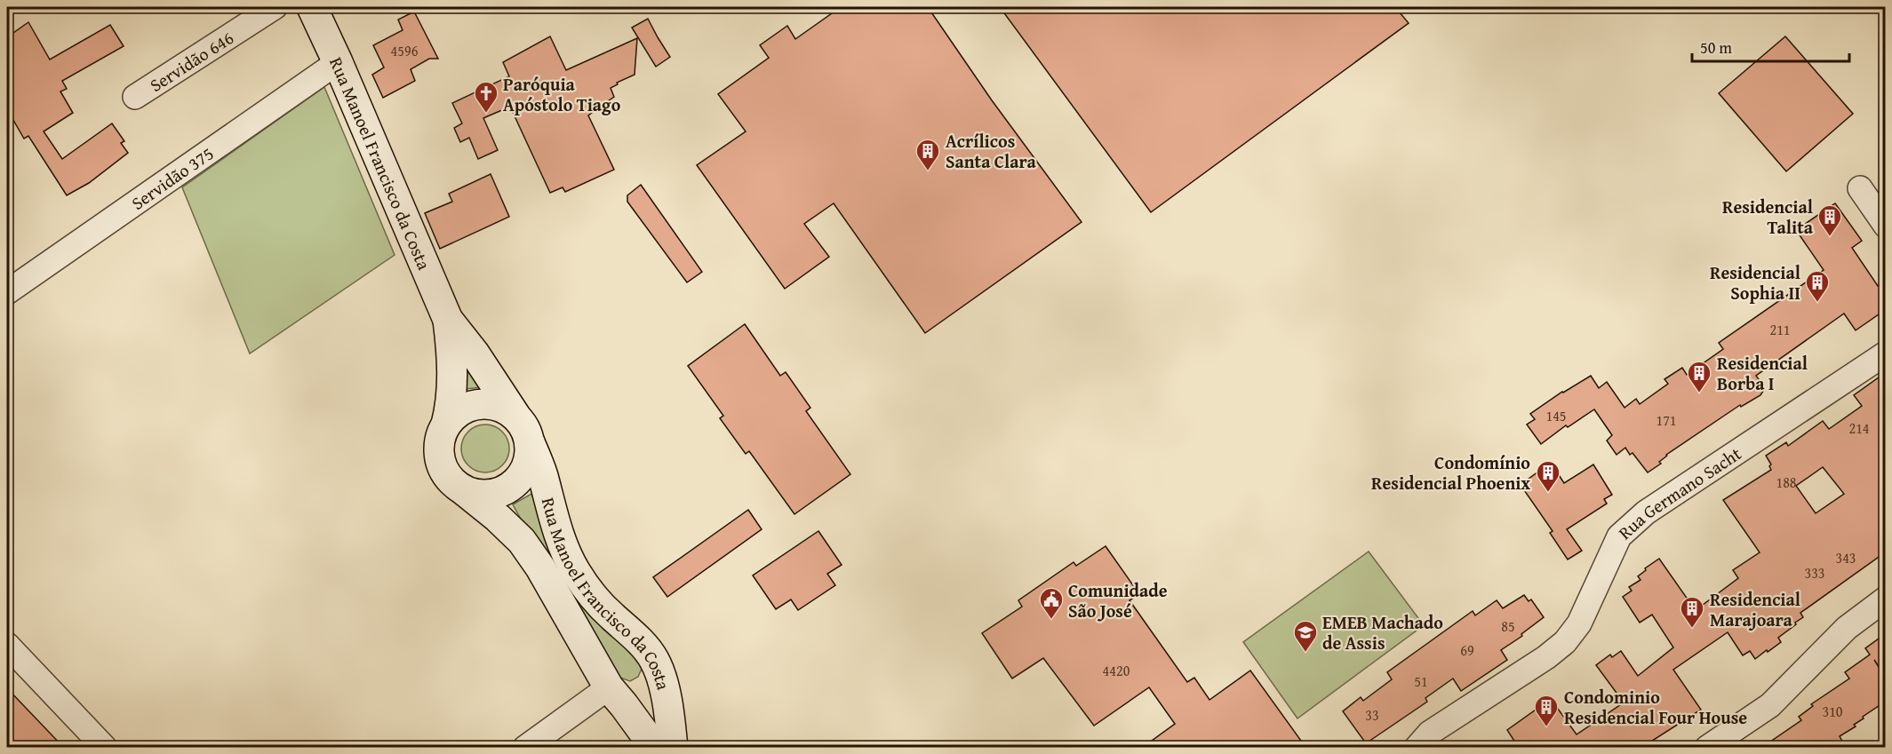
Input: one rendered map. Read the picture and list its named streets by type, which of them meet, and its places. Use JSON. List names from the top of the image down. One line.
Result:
{"streets":{"main road":["Rua Manoel Francisco da Costa"],"street":["Servidão 646","Servidão 375","Rua Germano Sacht"]},"crossings":[["Rua Manoel Francisco da Costa","Servidão 375"]],"places":{"church":["Paróquia Apóstolo Tiago"],"building":["Acrílicos Santa Clara","Residencial Talita","Residencial Sophia II","Residencial Borba I","Condomínio Residencial Phoenix","Residencial Marajoara","Condominio Residencial Four House"],"public building":["Comunidade São José"],"school or university":["EMEB Machado de Assis"]},"house_numbers":["4596","211","145","171","214","188","343","333","85","69","4420","51","310","33"],"scale_bar":"50 m"}
